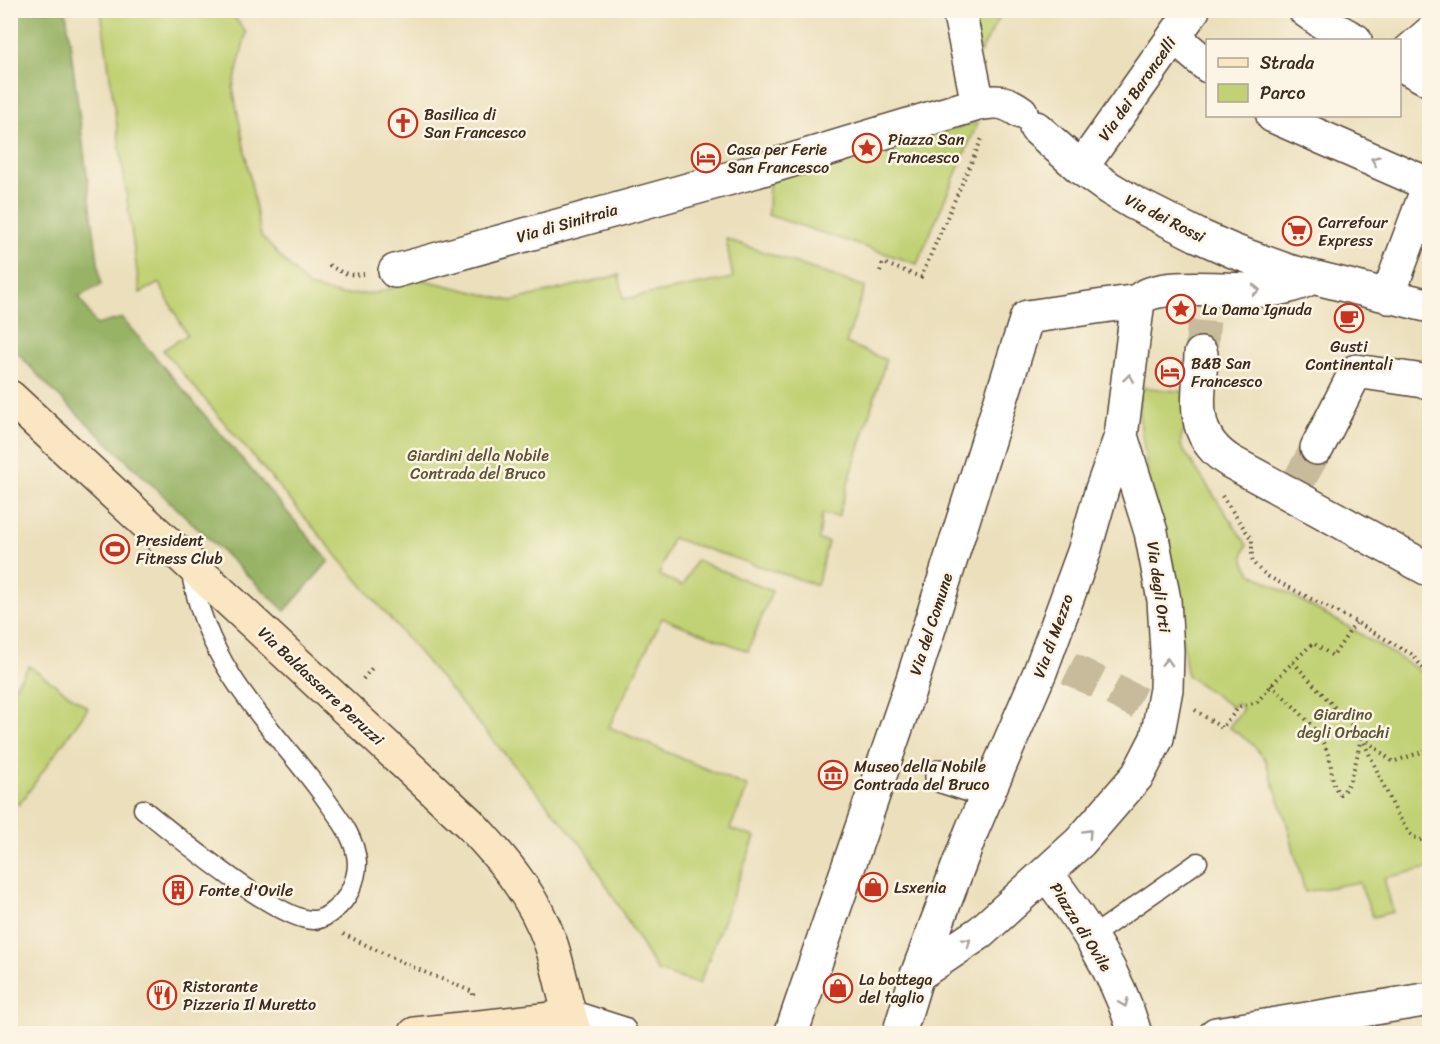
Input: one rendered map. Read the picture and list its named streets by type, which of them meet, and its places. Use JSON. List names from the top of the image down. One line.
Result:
{"streets":{"street":["Via dei Baroncelli","Via dei Rossi","Via di Sinitraia","Via degli Orti","Via del Comune","Via di Mezzo","Via Baldassarre Peruzzi","Piazza di Ovile"]},"crossings":[["Via dei Baroncelli","Via dei Rossi"],["Via dei Rossi","Via di Sinitraia"],["Via degli Orti","Via del Comune"],["Via degli Orti","Via di Mezzo"],["Via degli Orti","Piazza di Ovile"],["Via di Mezzo","Piazza di Ovile"]],"one_way":["Via degli Orti"],"parks":["Giardini della Nobile Contrada del Bruco","Giardino degli Orbachi"],"places":{"church":["Basilica di San Francesco"],"place":["Piazza San Francesco","La Dama Ignuda"],"hotel":["Casa per Ferie San Francesco","B&B San Francesco"],"supermarket":["Carrefour Express"],"cafe":["Gusti Continentali"],"sports":["President Fitness Club"],"museum":["Museo della Nobile Contrada del Bruco"],"shop":["Lsxenia","La bottega del taglio"],"building":["Fonte d'Ovile"],"restaurant":["Ristorante Pizzeria Il Muretto"]},"legend":["Strada","Parco"]}
